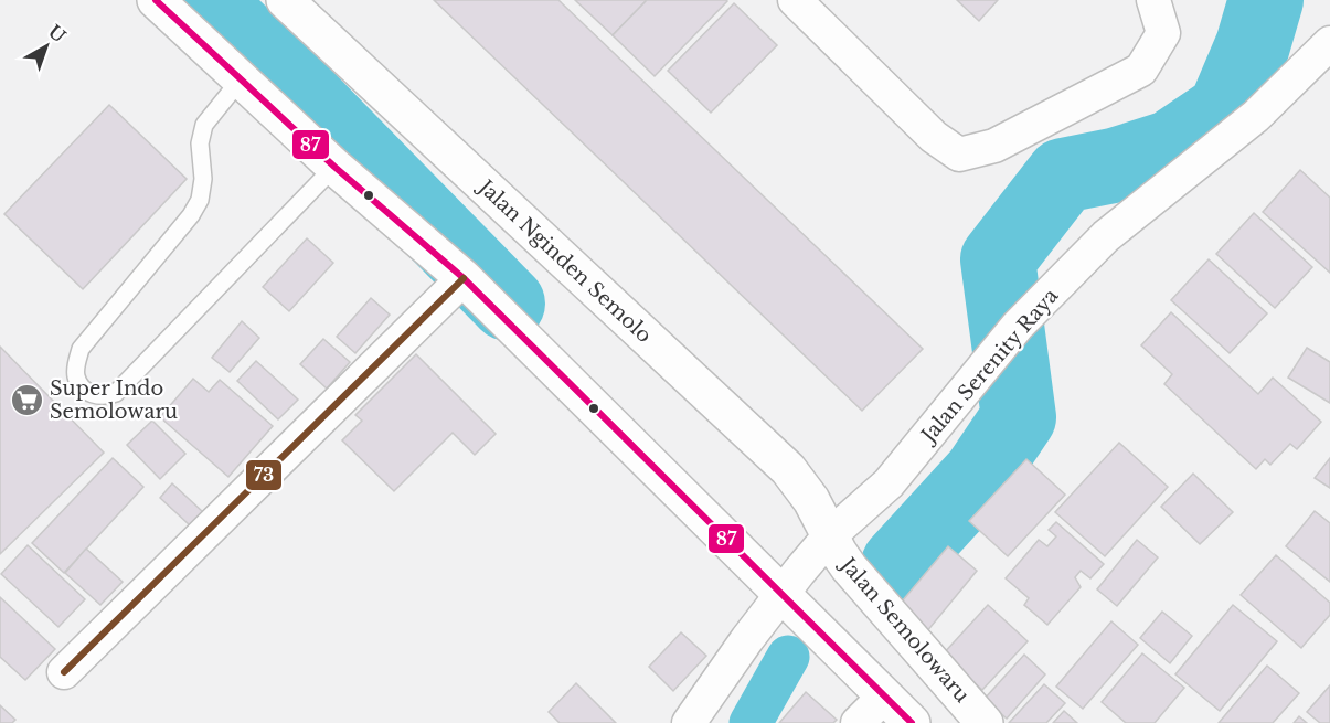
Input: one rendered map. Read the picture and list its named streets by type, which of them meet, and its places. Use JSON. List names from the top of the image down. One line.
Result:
{"streets":{"main road":["Jalan Nginden Semolo","Jalan Semolowaru"],"street":["Jalan Serenity Raya"]},"crossings":[["Jalan Nginden Semolo","Jalan Serenity Raya"],["Jalan Nginden Semolo","Jalan Semolowaru"],["Jalan Serenity Raya","Jalan Semolowaru"]],"places":{"supermarket":["Super Indo Semolowaru"]},"lines":["transit line 87","transit line 73"],"north":"top right"}
